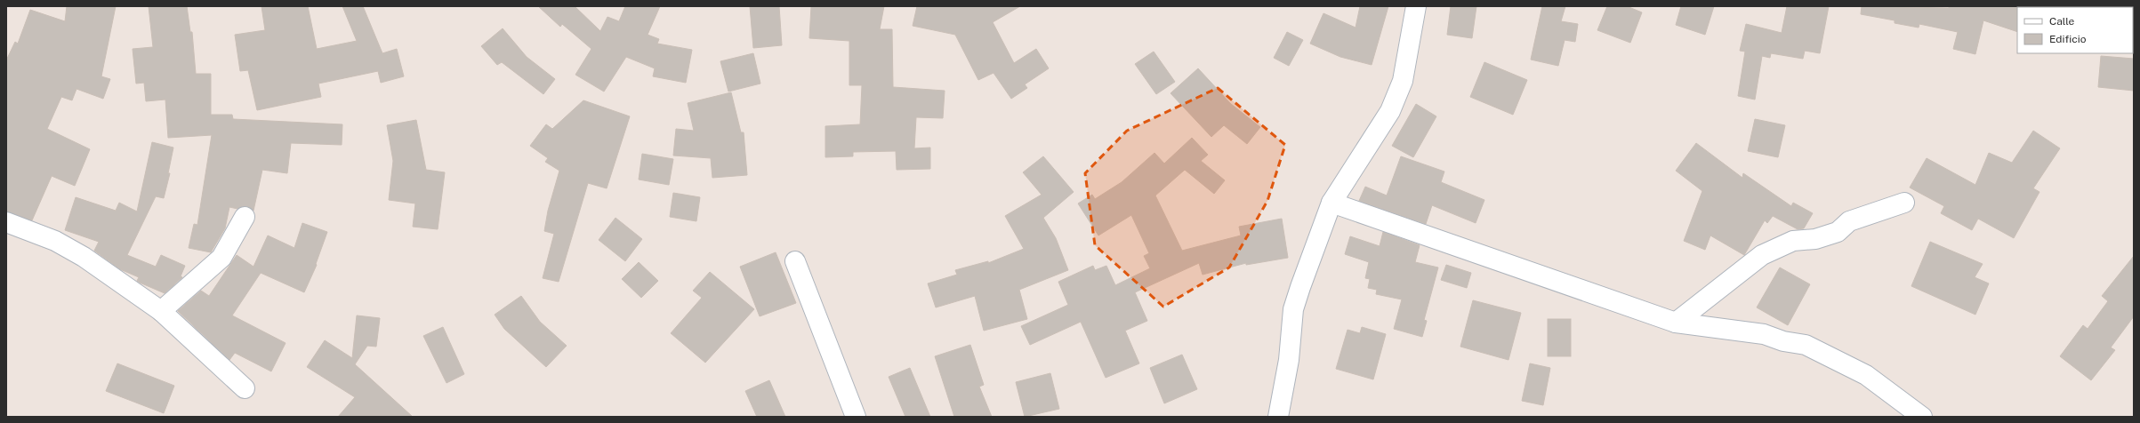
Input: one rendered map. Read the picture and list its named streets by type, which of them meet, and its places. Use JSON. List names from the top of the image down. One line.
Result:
{"legend":["Calle","Edificio"]}
